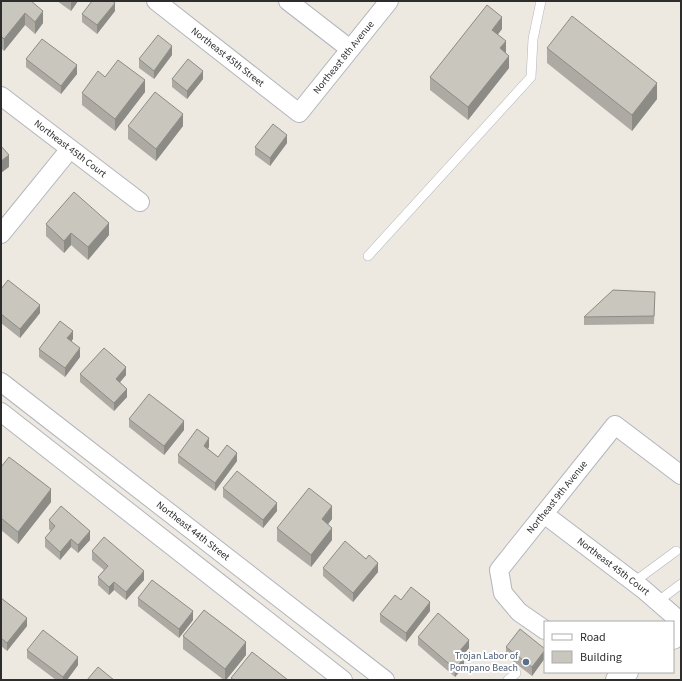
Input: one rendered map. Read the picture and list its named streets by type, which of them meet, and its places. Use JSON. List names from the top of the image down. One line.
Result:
{"streets":{"street":["Northeast 45th Street","Northeast 8th Avenue","Northeast 45th Court","Northeast 9th Avenue","Northeast 44th Street"]},"crossings":[["Northeast 45th Street","Northeast 8th Avenue"],["Northeast 45th Court","Northeast 9th Avenue"]],"places":["Trojan Labor of Pompano Beach"],"legend":["Road","Building"]}
